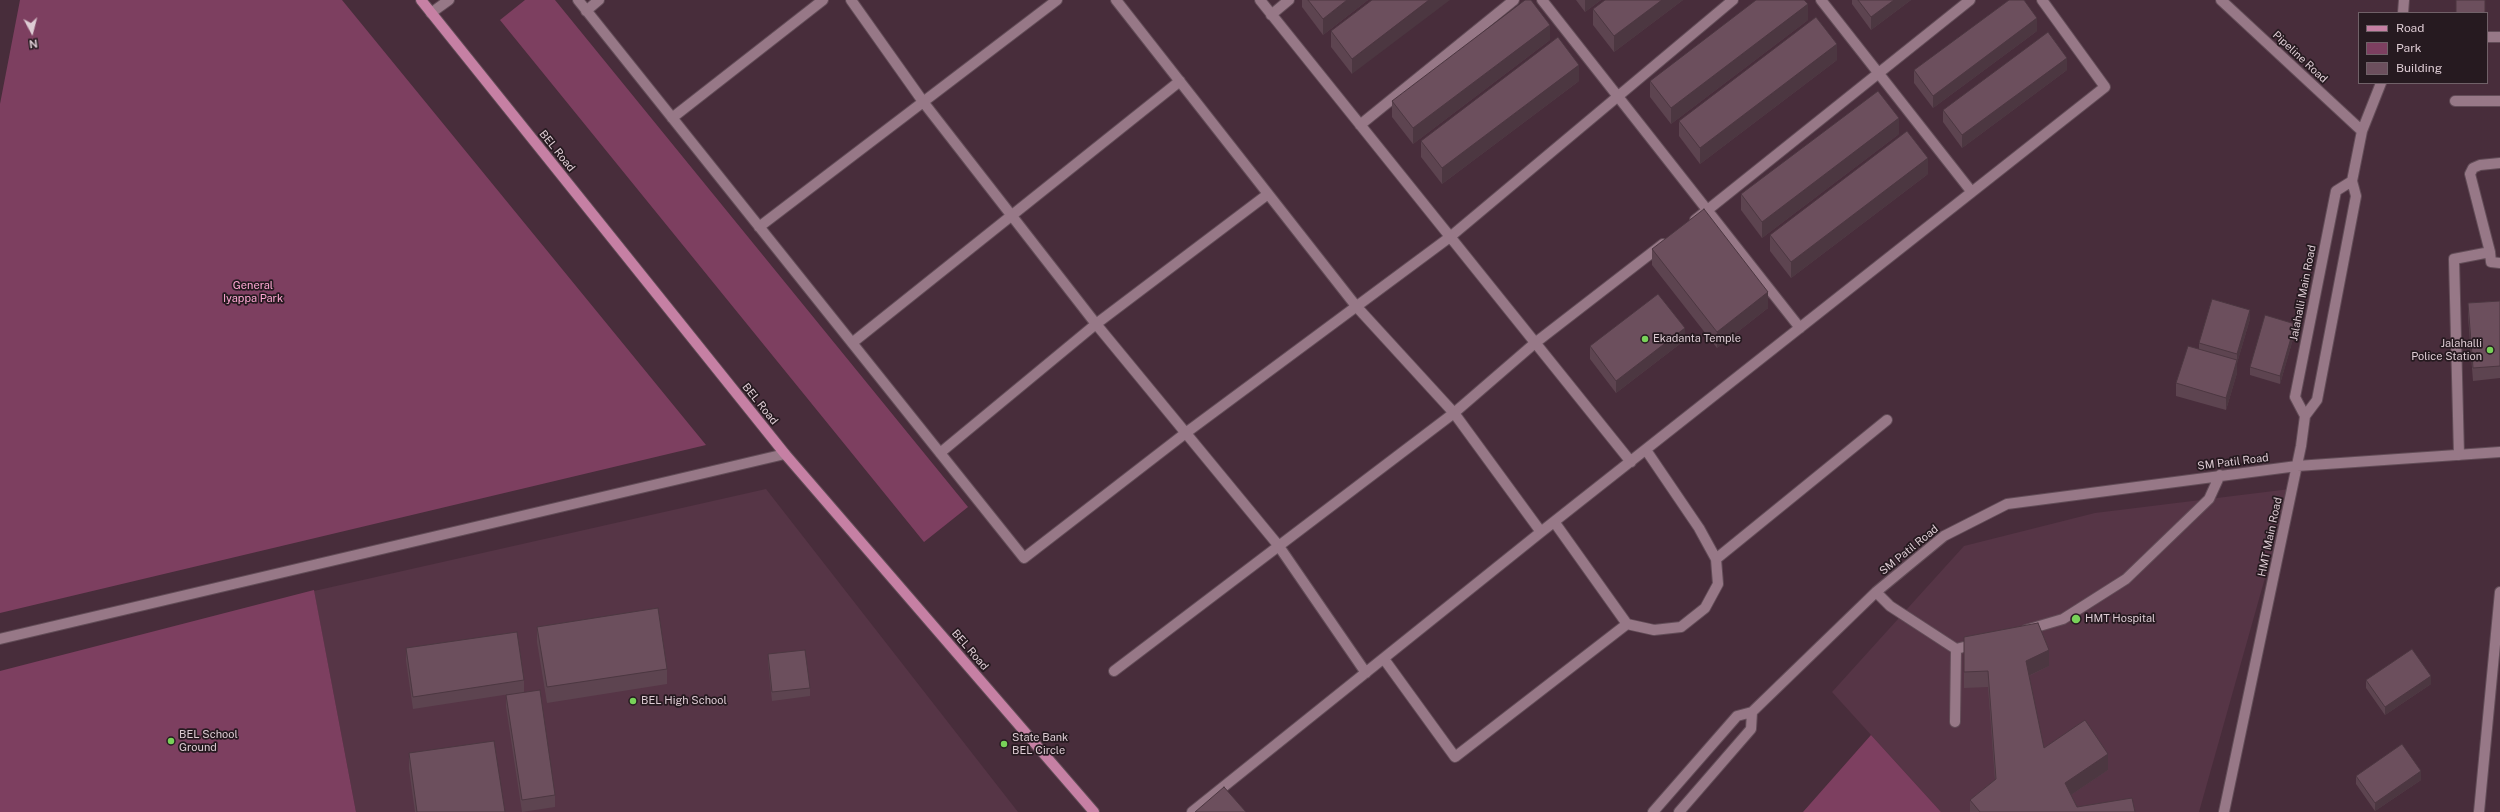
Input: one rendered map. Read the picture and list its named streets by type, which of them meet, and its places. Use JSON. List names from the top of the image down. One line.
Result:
{"streets":{"main road":["BEL Road"],"street":["Pipeline Road","Jalahalli Main Road","SM Patil Road","HMT Main Road"]},"crossings":[["SM Patil Road","HMT Main Road"]],"parks":["General Iyappa Park"],"places":["Ekadanta Temple","Jalahalli Police Station","HMT Hospital","BEL High School","BEL School Ground","State Bank BEL Circle"],"legend":["Road","Park","Building"],"north":"bottom"}
